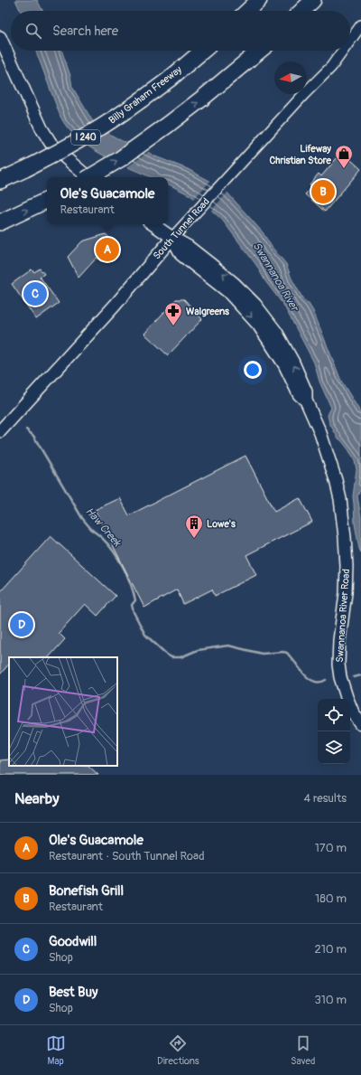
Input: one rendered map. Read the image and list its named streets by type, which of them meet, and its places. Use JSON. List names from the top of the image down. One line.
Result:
{"streets":{"highway":["Billy Graham Freeway","I 240"],"main road":["South Tunnel Road","Swannanoa River Road"]},"crossings":[["South Tunnel Road","Swannanoa River Road"]],"water":["Swannanoa River","Haw Creek"],"places":{"shop":["Lifeway Christian Store"],"pharmacy":["Walgreens"],"building":["Lowe's"]},"north":"left","page":{"search":"Search here","popup":["Ole's Guacamole","Restaurant"],"pins":["B","A","C","D"],"heading":["Nearby","4 results"],"list":[{"mark":"A","name":"Ole's Guacamole","note":"Restaurant · South Tunnel Road","value":"170 m"},{"mark":"B","name":"Bonefish Grill","note":"Restaurant","value":"180 m"},{"mark":"C","name":"Goodwill","note":"Shop","value":"210 m"},{"mark":"D","name":"Best Buy","note":"Shop","value":"310 m"}],"nav":["Map","Directions","Saved"]}}
